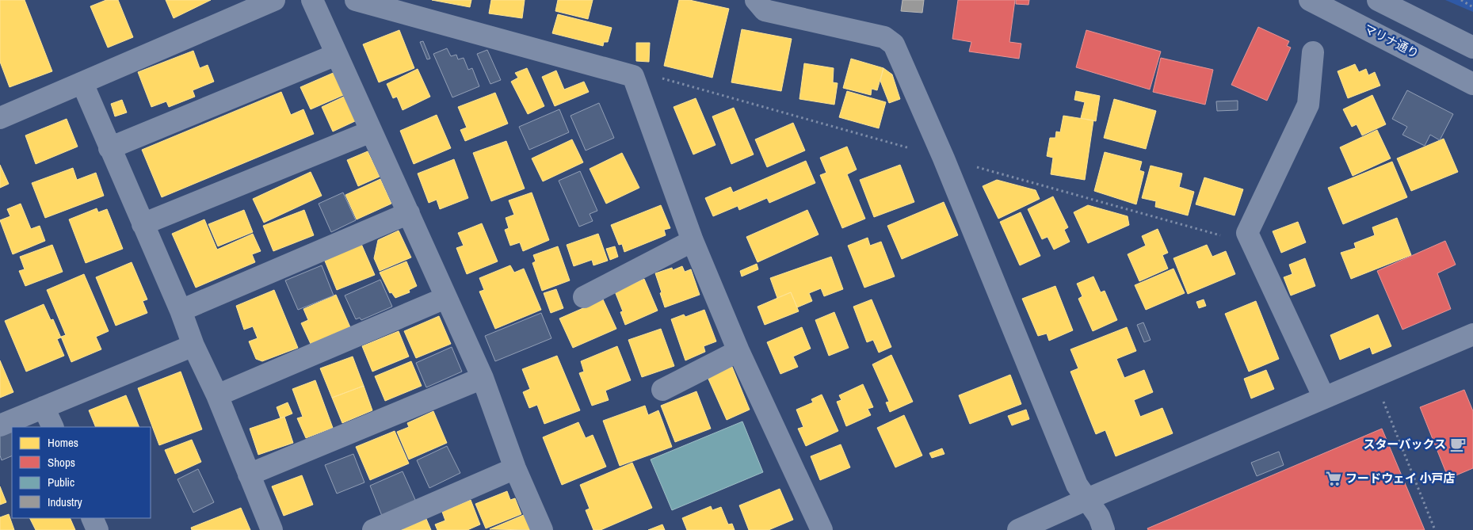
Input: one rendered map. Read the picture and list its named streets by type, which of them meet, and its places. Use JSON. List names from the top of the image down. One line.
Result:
{"streets":{"street":["マリナ通り"]},"places":{"cafe":["スターバックス"],"supermarket":["フードウェイ 小戸店"]},"legend":["Homes","Shops","Public","Industry"]}
